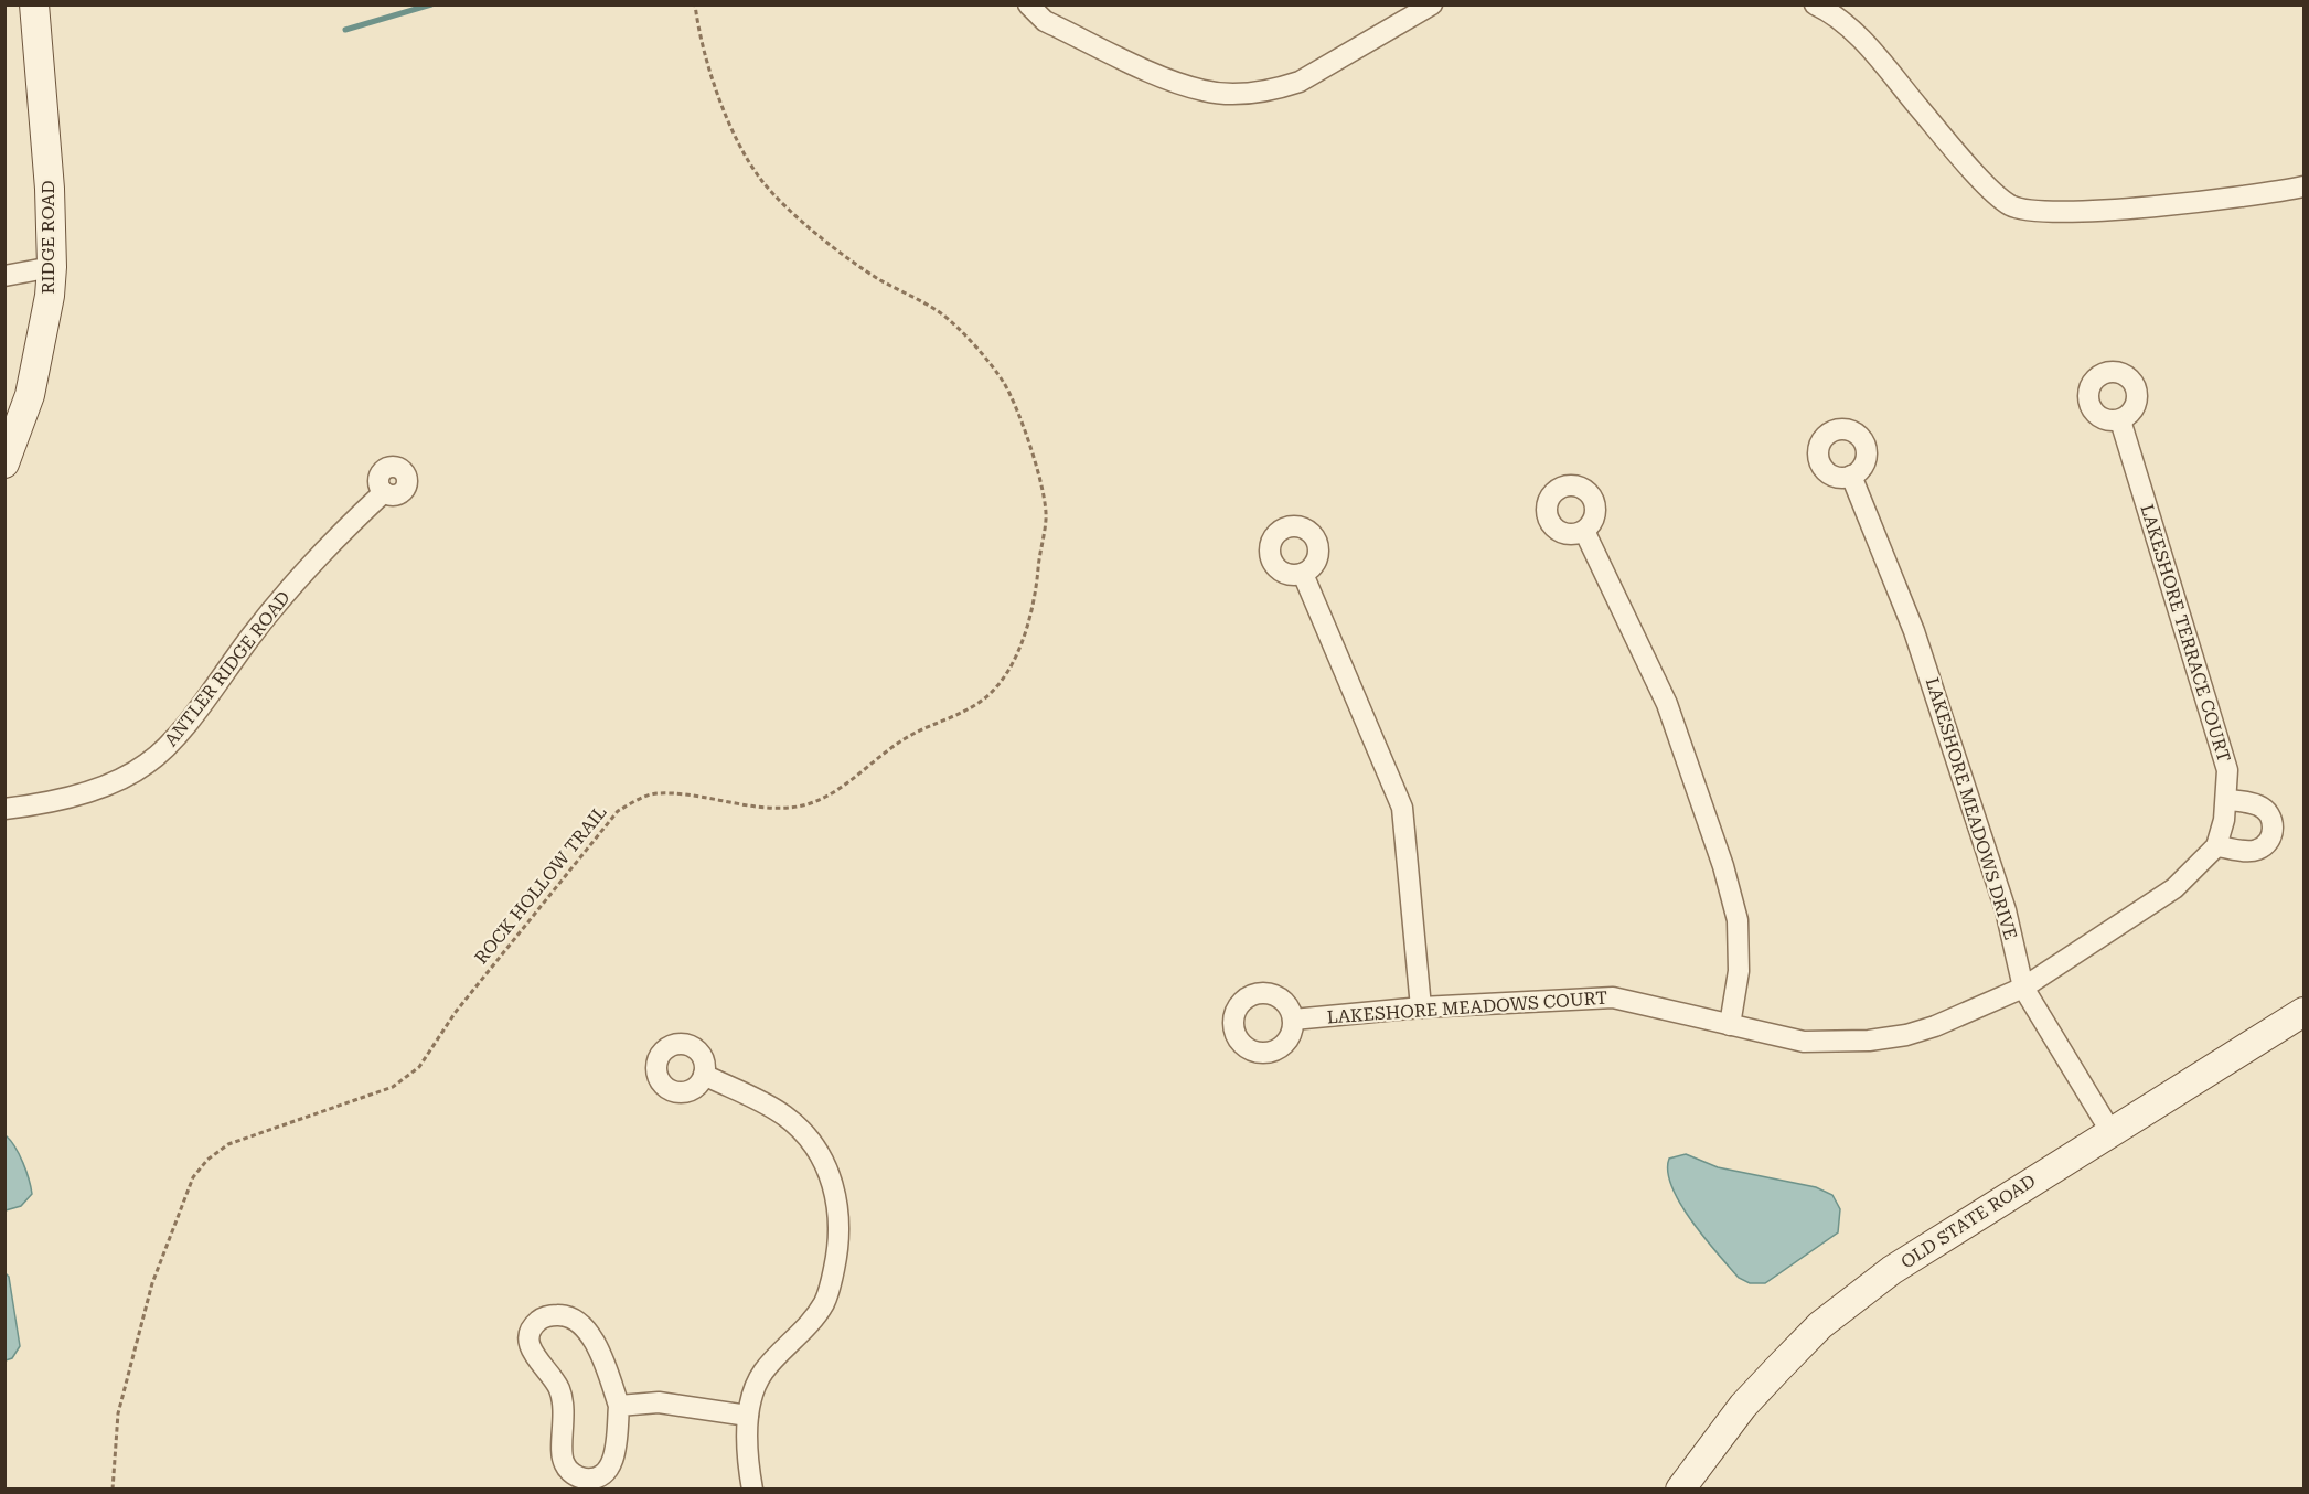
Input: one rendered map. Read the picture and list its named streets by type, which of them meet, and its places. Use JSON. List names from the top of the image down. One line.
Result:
{"streets":{"street":["RIDGE ROAD","LAKESHORE TERRACE COURT","ANTLER RIDGE ROAD","LAKESHORE MEADOWS DRIVE","LAKESHORE MEADOWS COURT","OLD STATE ROAD"],"path":["ROCK HOLLOW TRAIL"]},"crossings":[["LAKESHORE MEADOWS DRIVE","LAKESHORE MEADOWS COURT"],["LAKESHORE MEADOWS DRIVE","OLD STATE ROAD"]]}
